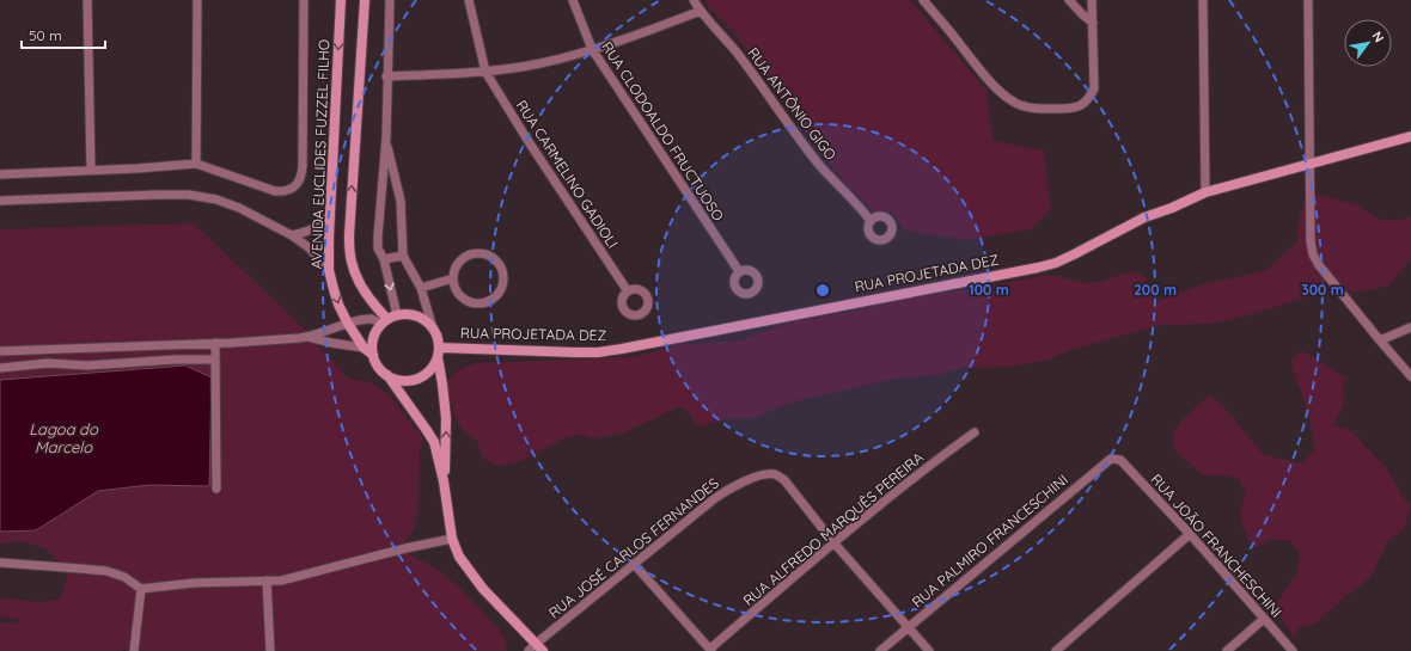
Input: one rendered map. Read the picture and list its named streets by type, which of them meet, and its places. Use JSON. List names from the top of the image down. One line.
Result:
{"streets":{"street":["RUA ANTÔNIO GIGO","RUA CLODOALDO FRUCTUOSO","AVENIDA EUCLIDES FUZZEL FILHO","RUA CARMELINO GADIOLI","RUA PROJETADA DEZ","RUA ALFREDO MARQUÊS PEREIRA","RUA PALMIRO FRANCESCHINI","RUA JOÃO FRANCHESCHINI","RUA JOSÉ CARLOS FERNANDES"]},"crossings":[["AVENIDA EUCLIDES FUZZEL FILHO","RUA PROJETADA DEZ"],["RUA ALFREDO MARQUÊS PEREIRA","RUA JOSÉ CARLOS FERNANDES"],["RUA PALMIRO FRANCESCHINI","RUA JOÃO FRANCHESCHINI"]],"water":["Lagoa do Marcelo"],"scale_bar":"50 m","north":"top right","rings":["100 m","200 m","300 m"]}
